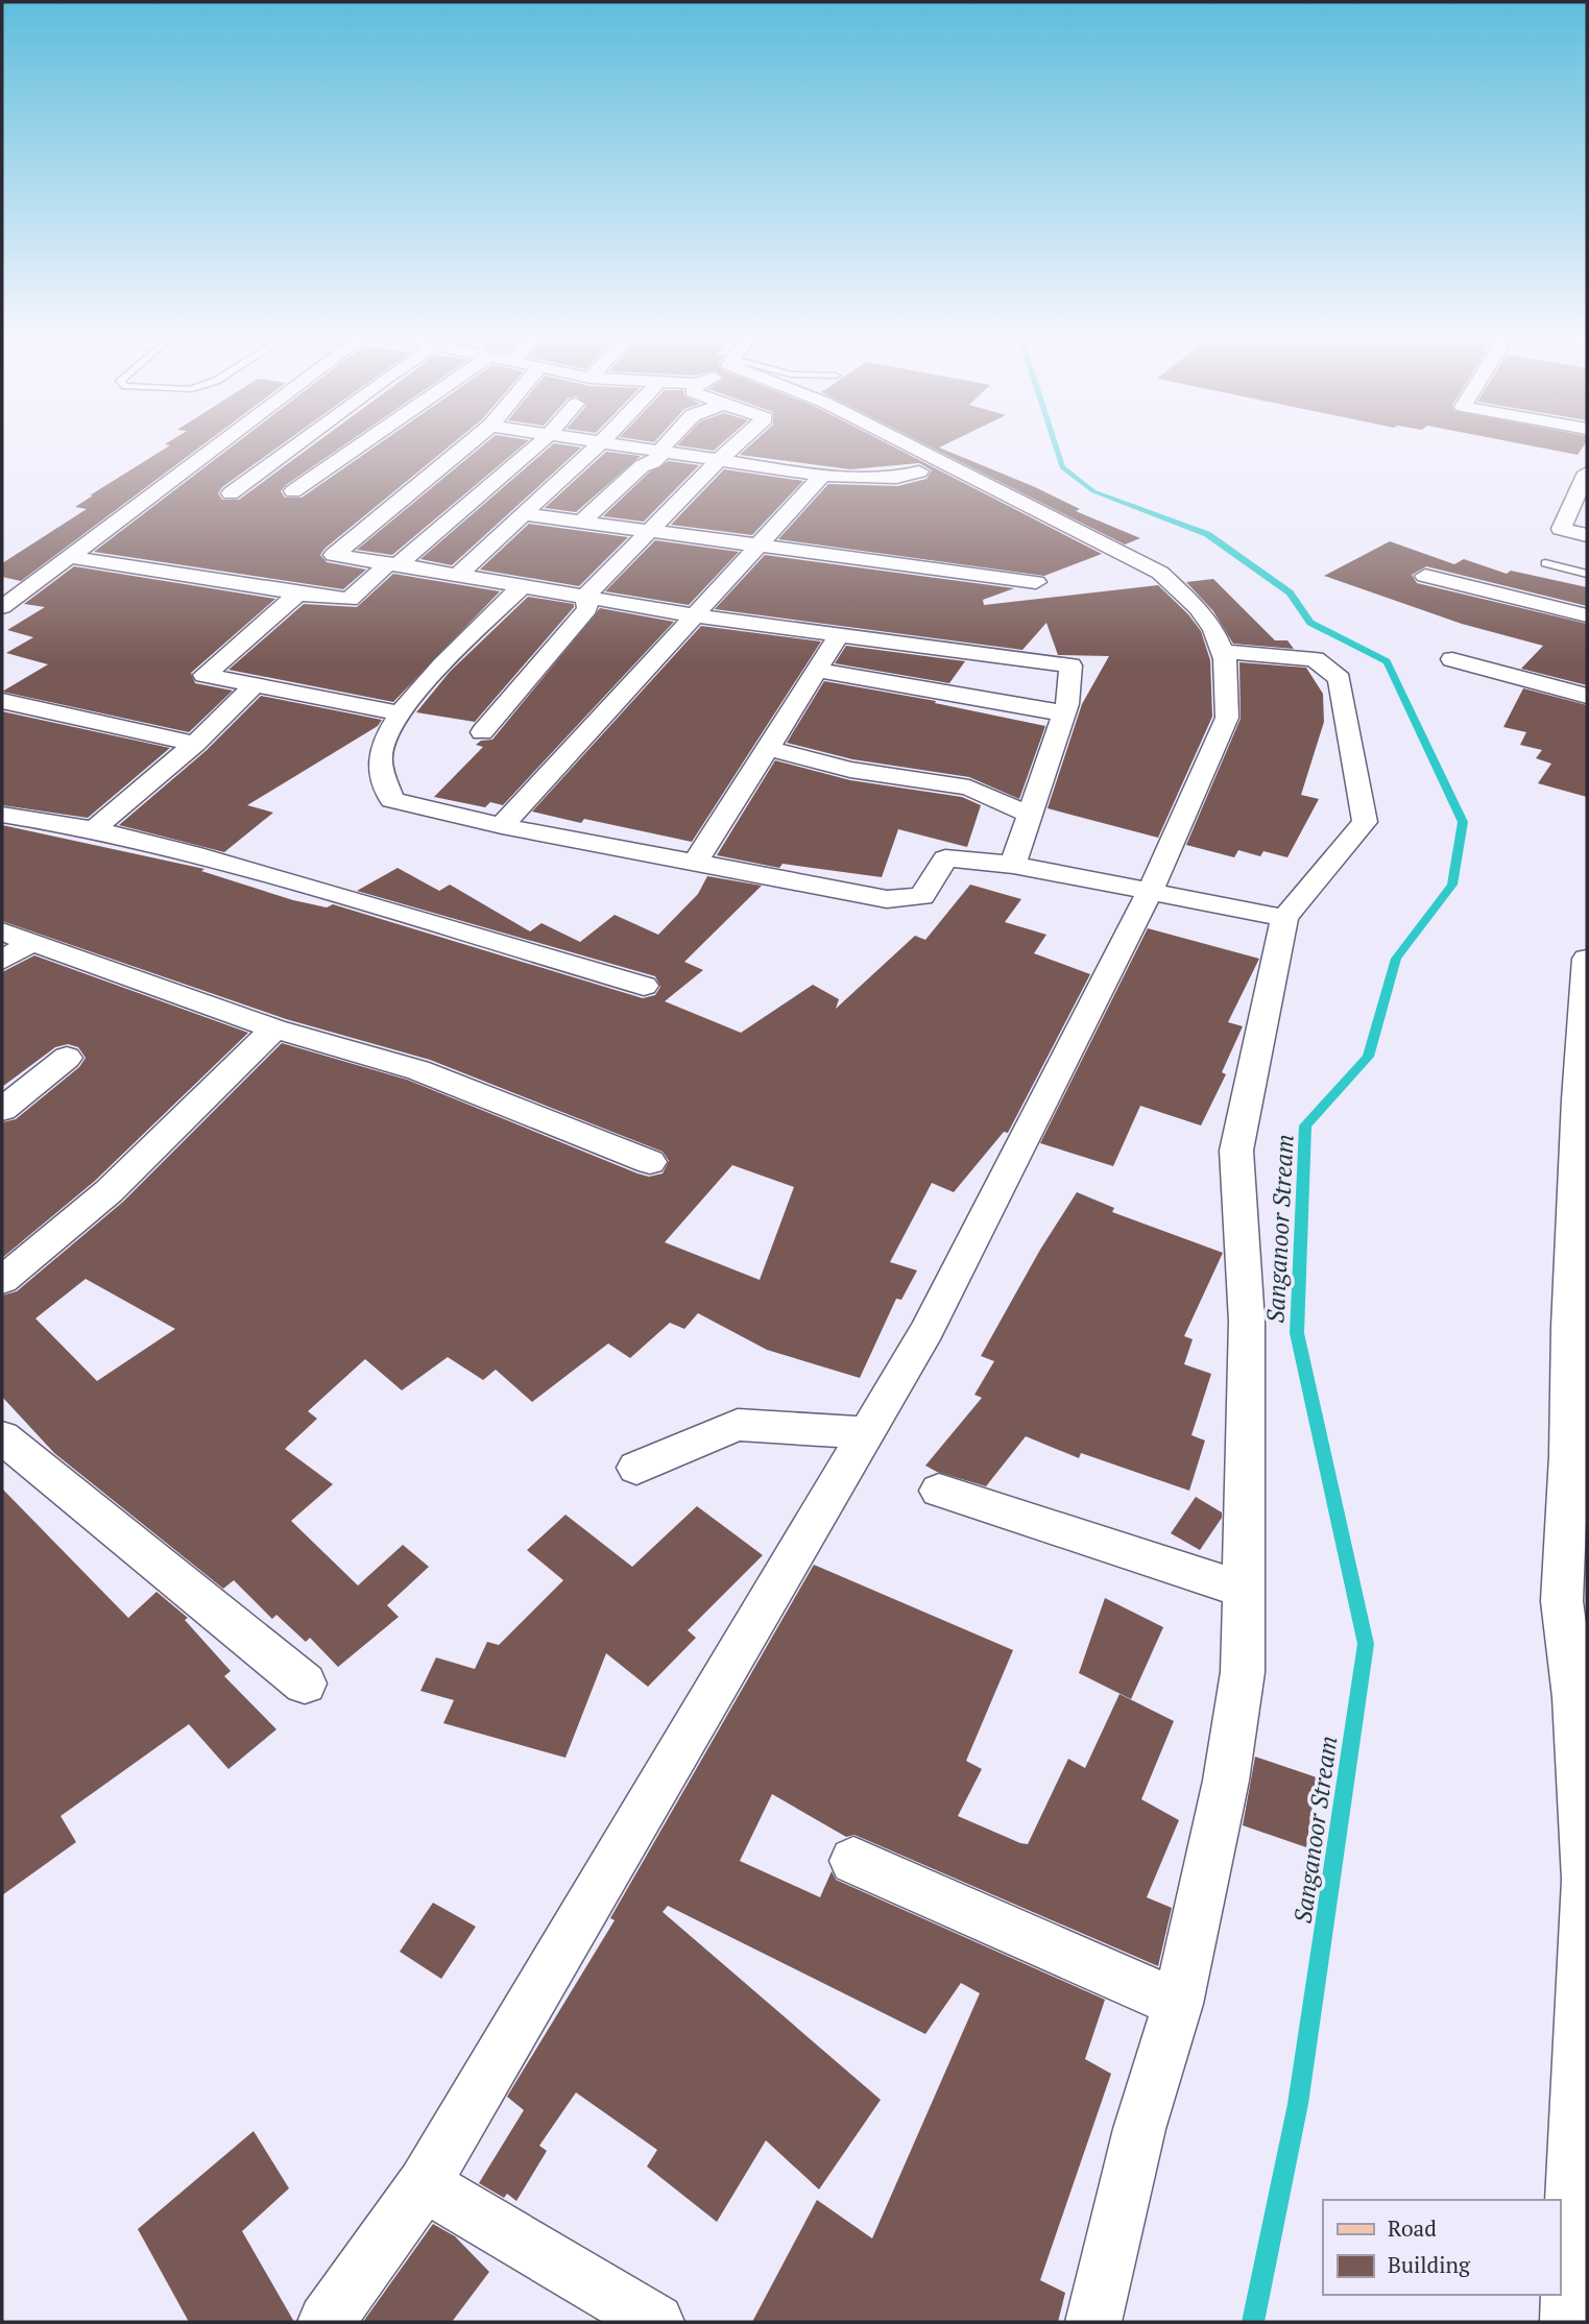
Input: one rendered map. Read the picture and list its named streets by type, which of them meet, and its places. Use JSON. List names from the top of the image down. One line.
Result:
{"water":["Sanganoor Stream"],"legend":["Road","Building"]}
